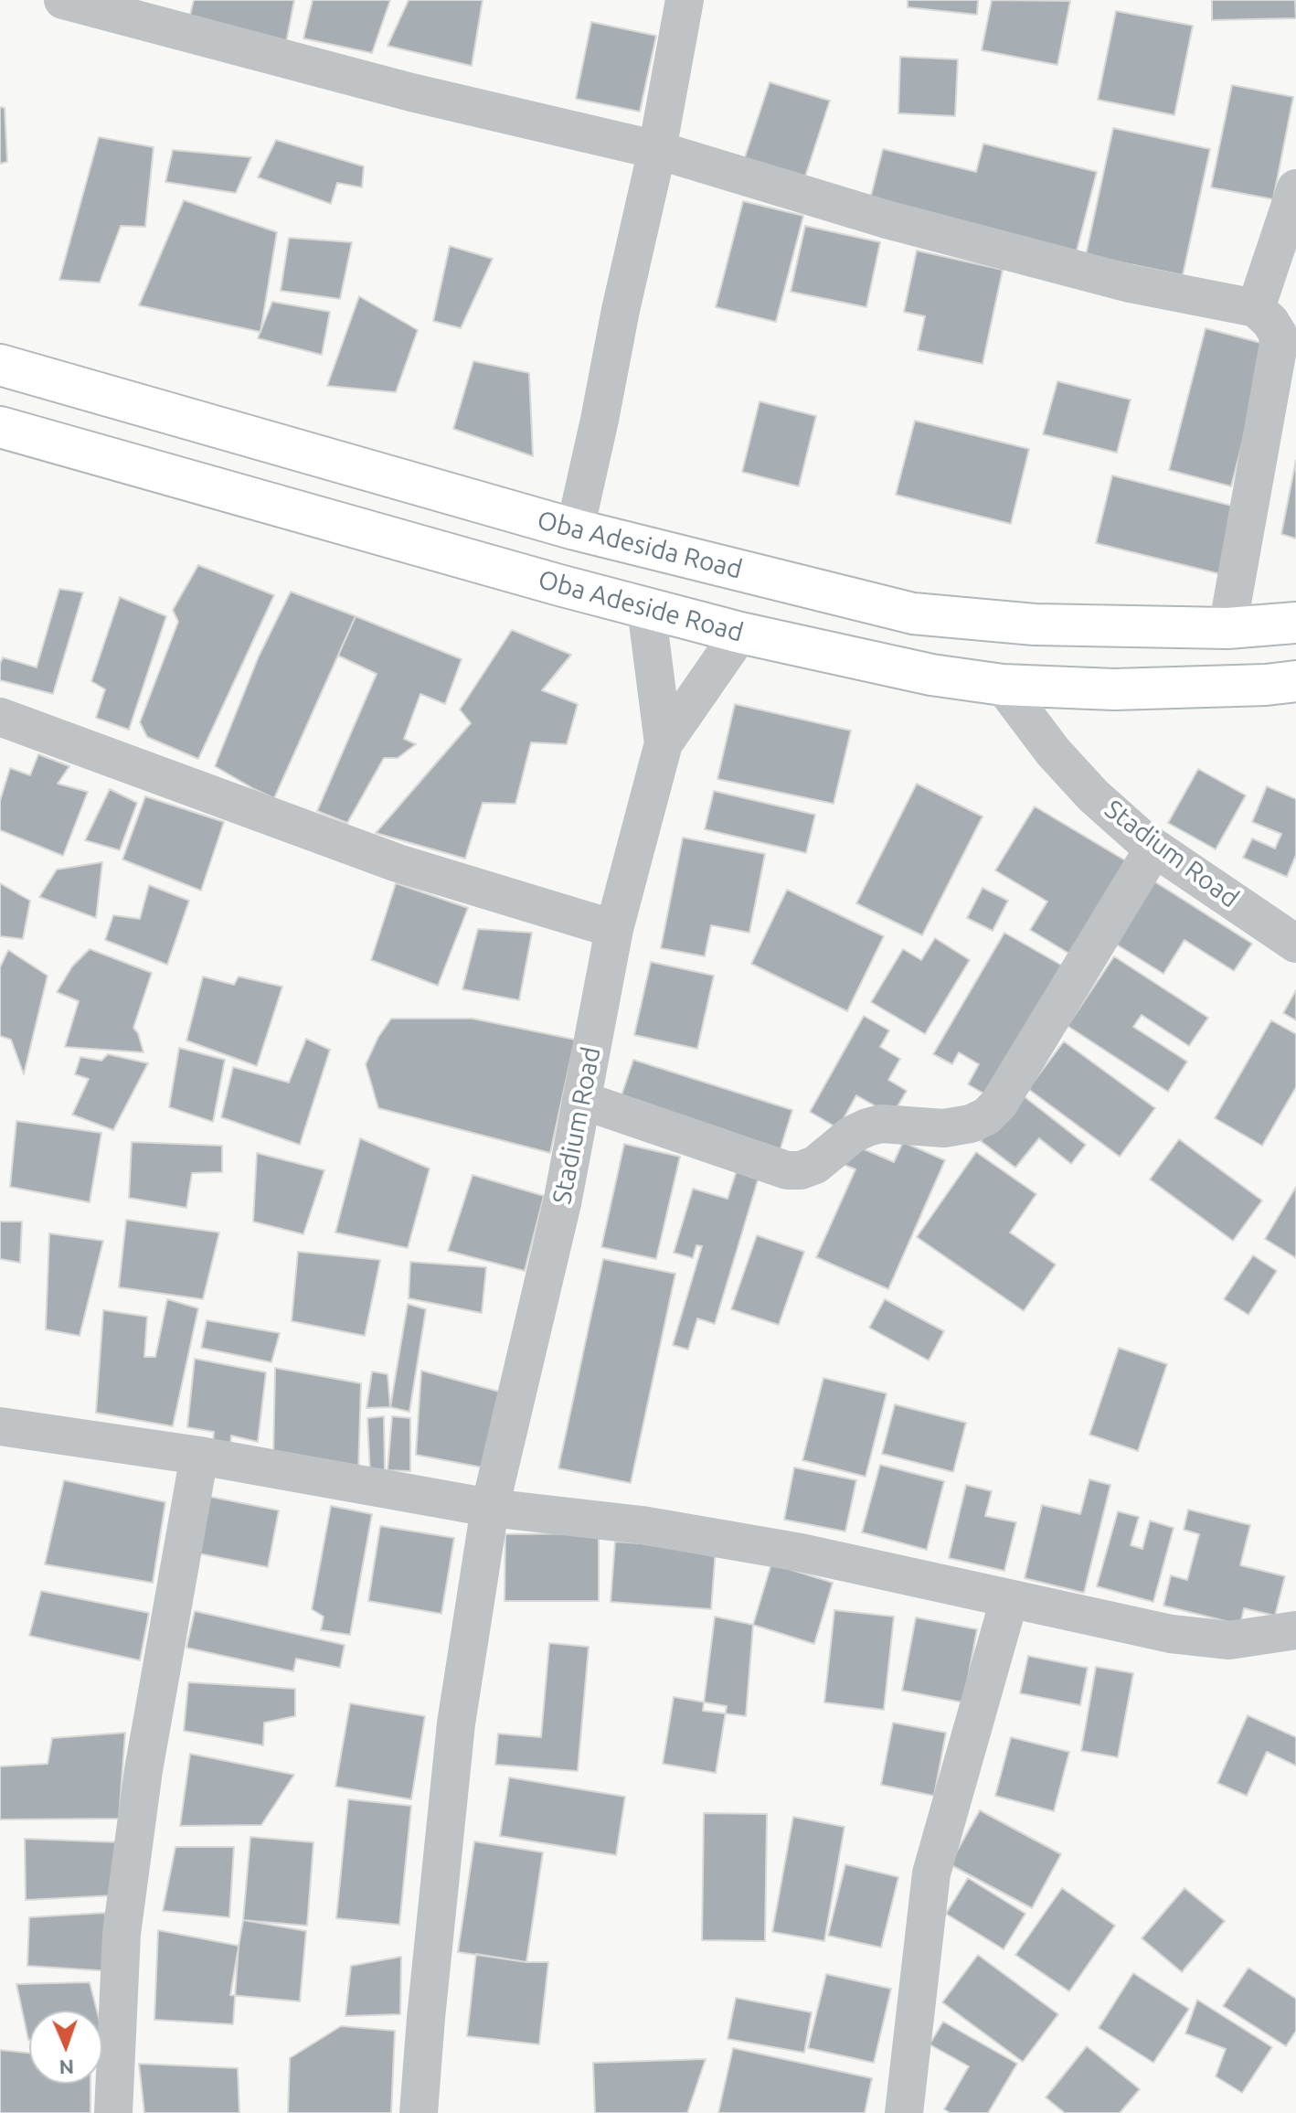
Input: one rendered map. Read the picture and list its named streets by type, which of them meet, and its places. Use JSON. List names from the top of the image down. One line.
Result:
{"streets":{"main road":["Oba Adesida Road","Oba Adeside Road"],"street":["Stadium Road"]},"crossings":[["Oba Adeside Road","Stadium Road"]],"north":"bottom"}
